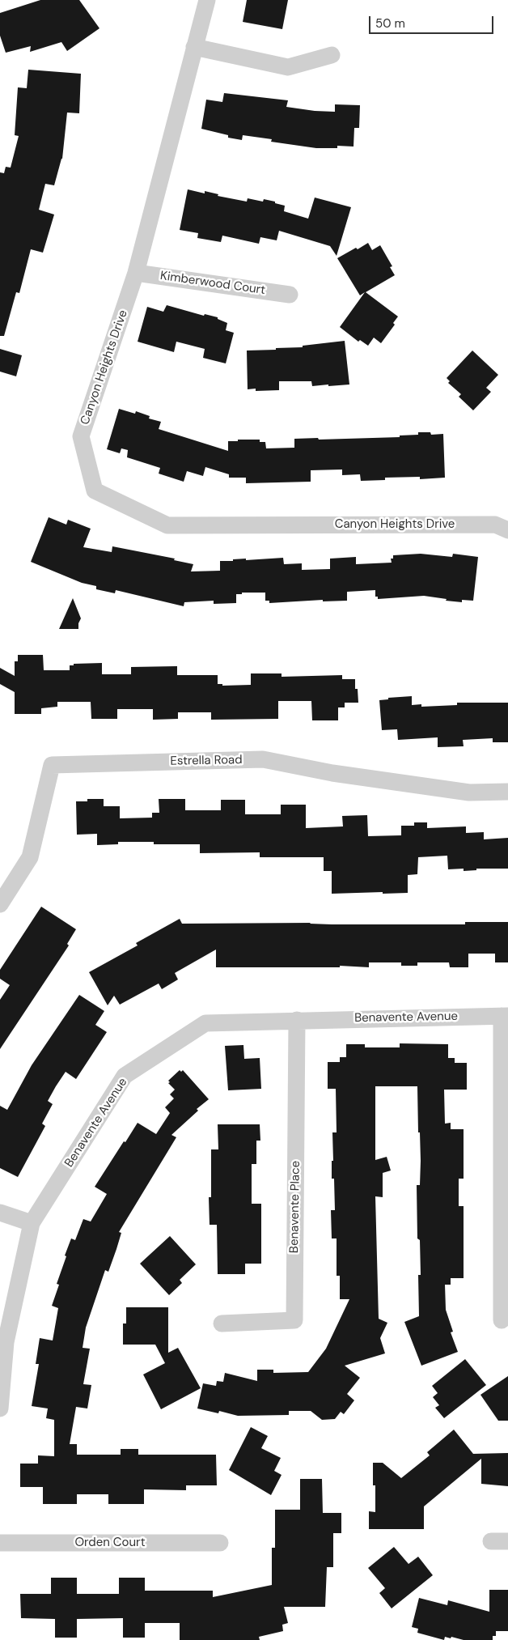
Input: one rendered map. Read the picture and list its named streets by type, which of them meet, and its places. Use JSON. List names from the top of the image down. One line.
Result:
{"streets":{"street":["Kimberwood Court","Canyon Heights Drive","Estrella Road","Benavente Avenue","Benavente Place","Orden Court"]},"crossings":[["Kimberwood Court","Canyon Heights Drive"],["Benavente Avenue","Benavente Place"]],"scale_bar":"50 m"}
